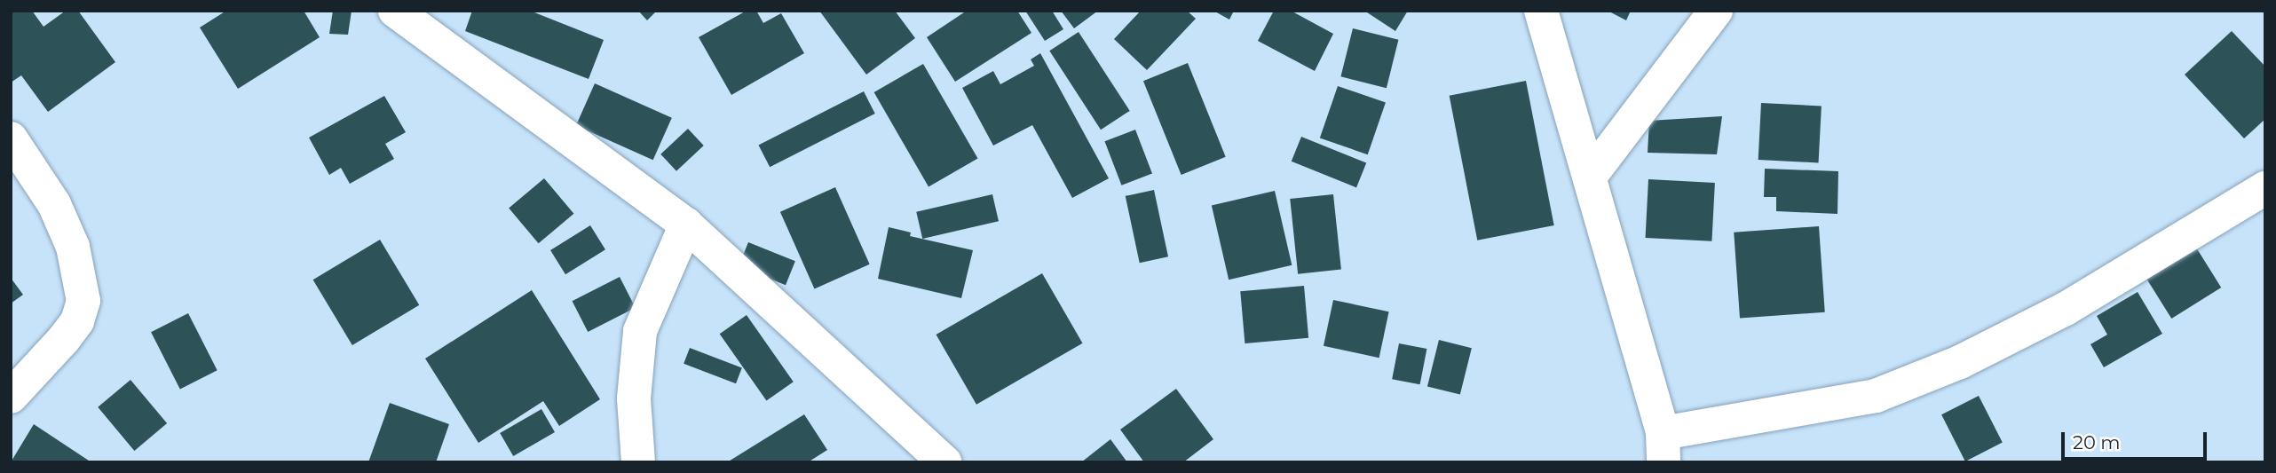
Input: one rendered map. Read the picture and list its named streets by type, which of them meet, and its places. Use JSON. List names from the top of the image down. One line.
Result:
{"scale_bar":"20 m"}
